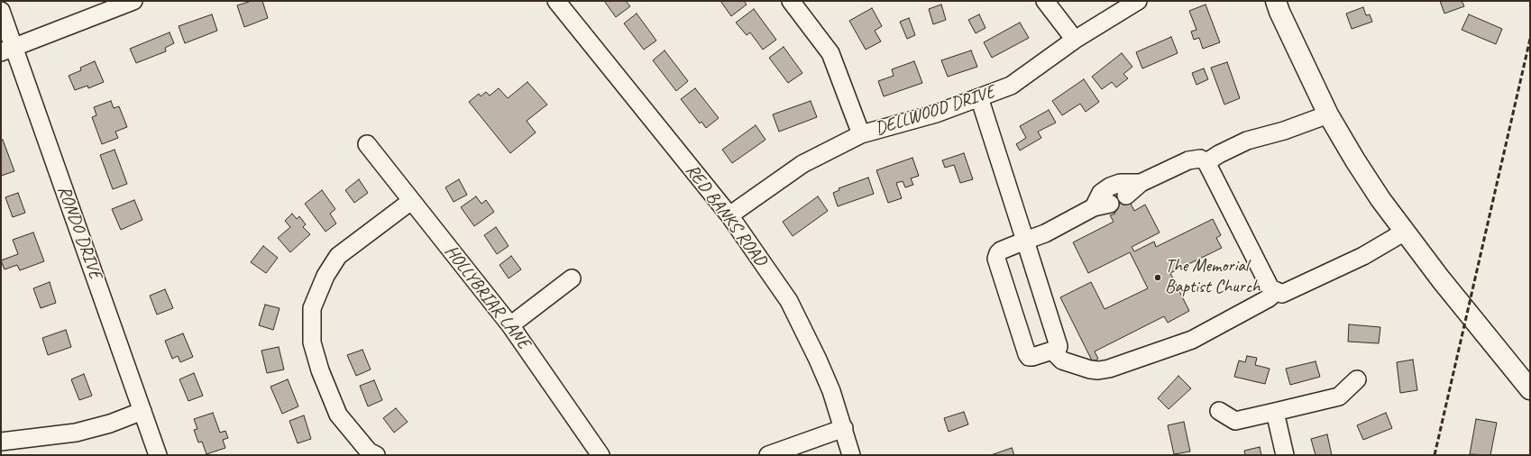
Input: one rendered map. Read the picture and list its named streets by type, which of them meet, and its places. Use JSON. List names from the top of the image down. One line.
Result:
{"streets":{"street":["DELLWOOD DRIVE","RED BANKS ROAD","RONDO DRIVE","HOLLYBRIAR LANE"]},"crossings":[["DELLWOOD DRIVE","RED BANKS ROAD"]],"places":["The Memorial Baptist Church"]}
